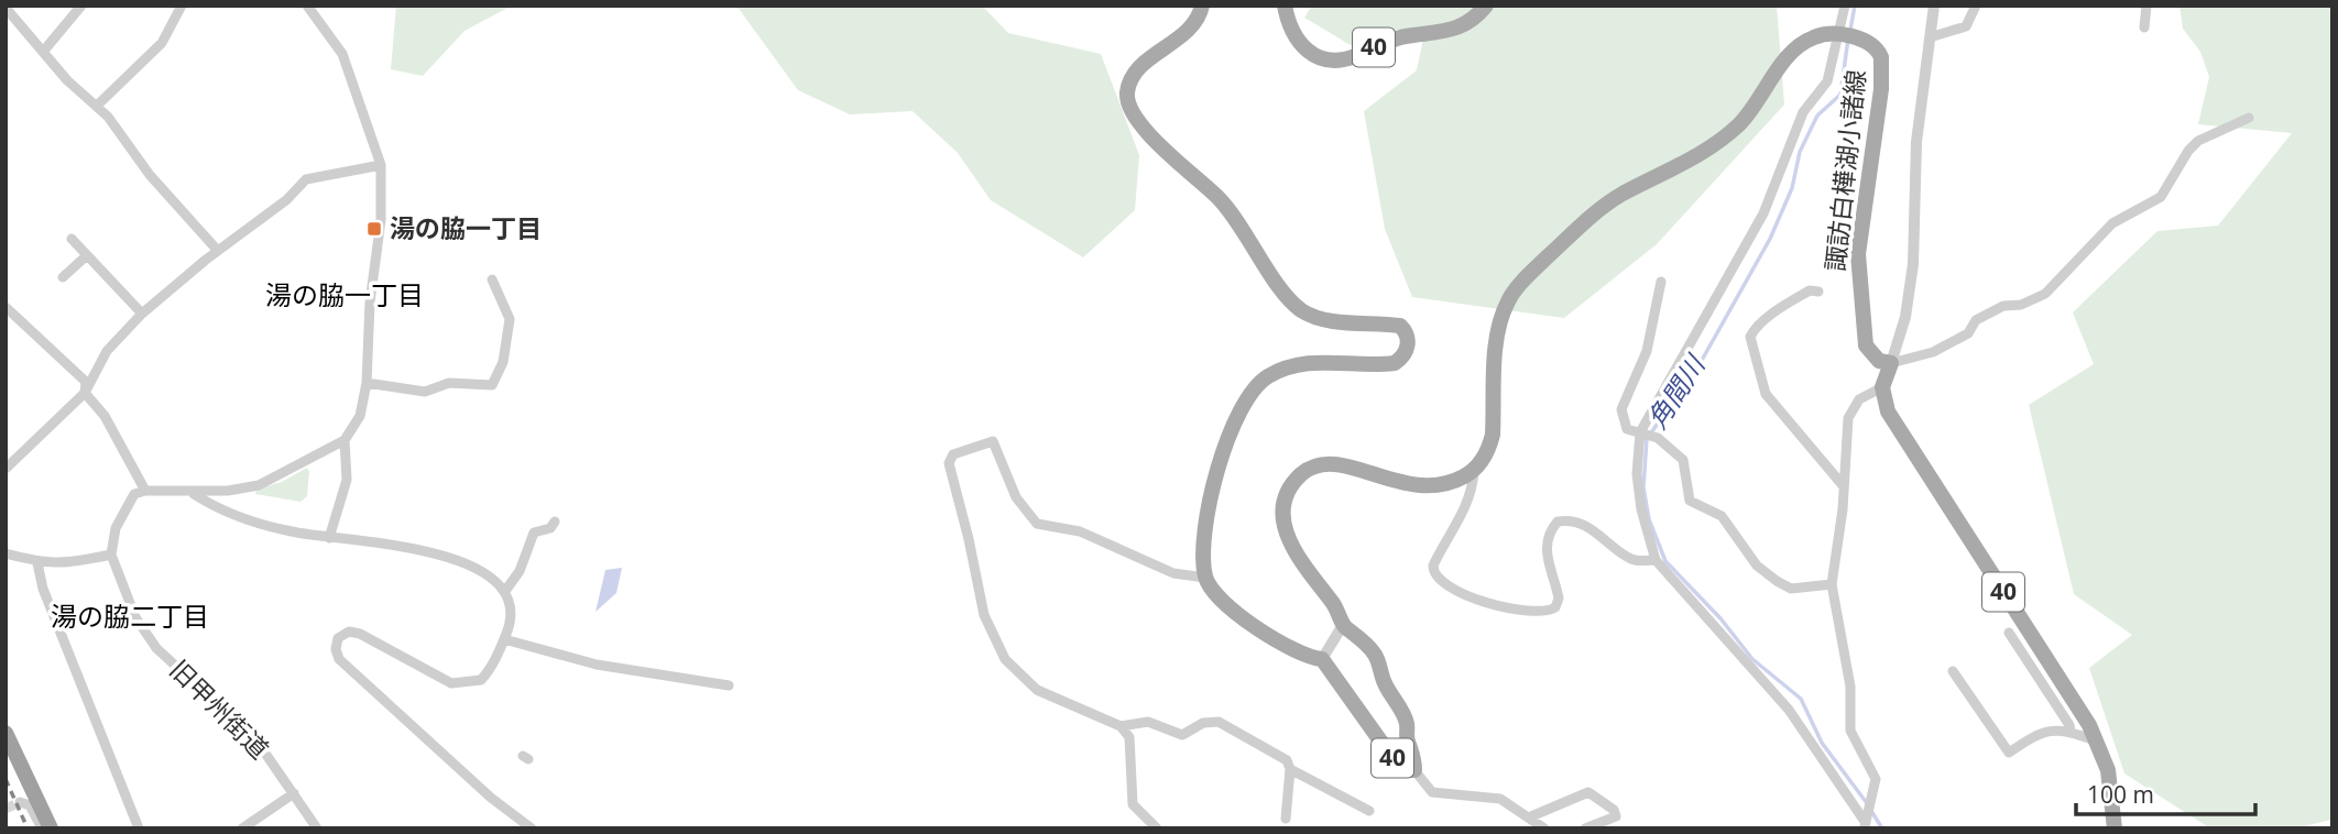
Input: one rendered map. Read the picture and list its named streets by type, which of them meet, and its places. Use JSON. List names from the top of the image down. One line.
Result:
{"streets":{"main road":["40","諏訪白樺湖小諸線"],"street":["旧甲州街道"]},"crossings":[["40","諏訪白樺湖小諸線"]],"districts":["湯の脇一丁目","湯の脇二丁目"],"water":["角間川"],"places":{"transit":["湯の脇一丁目"]},"scale_bar":"100 m"}
